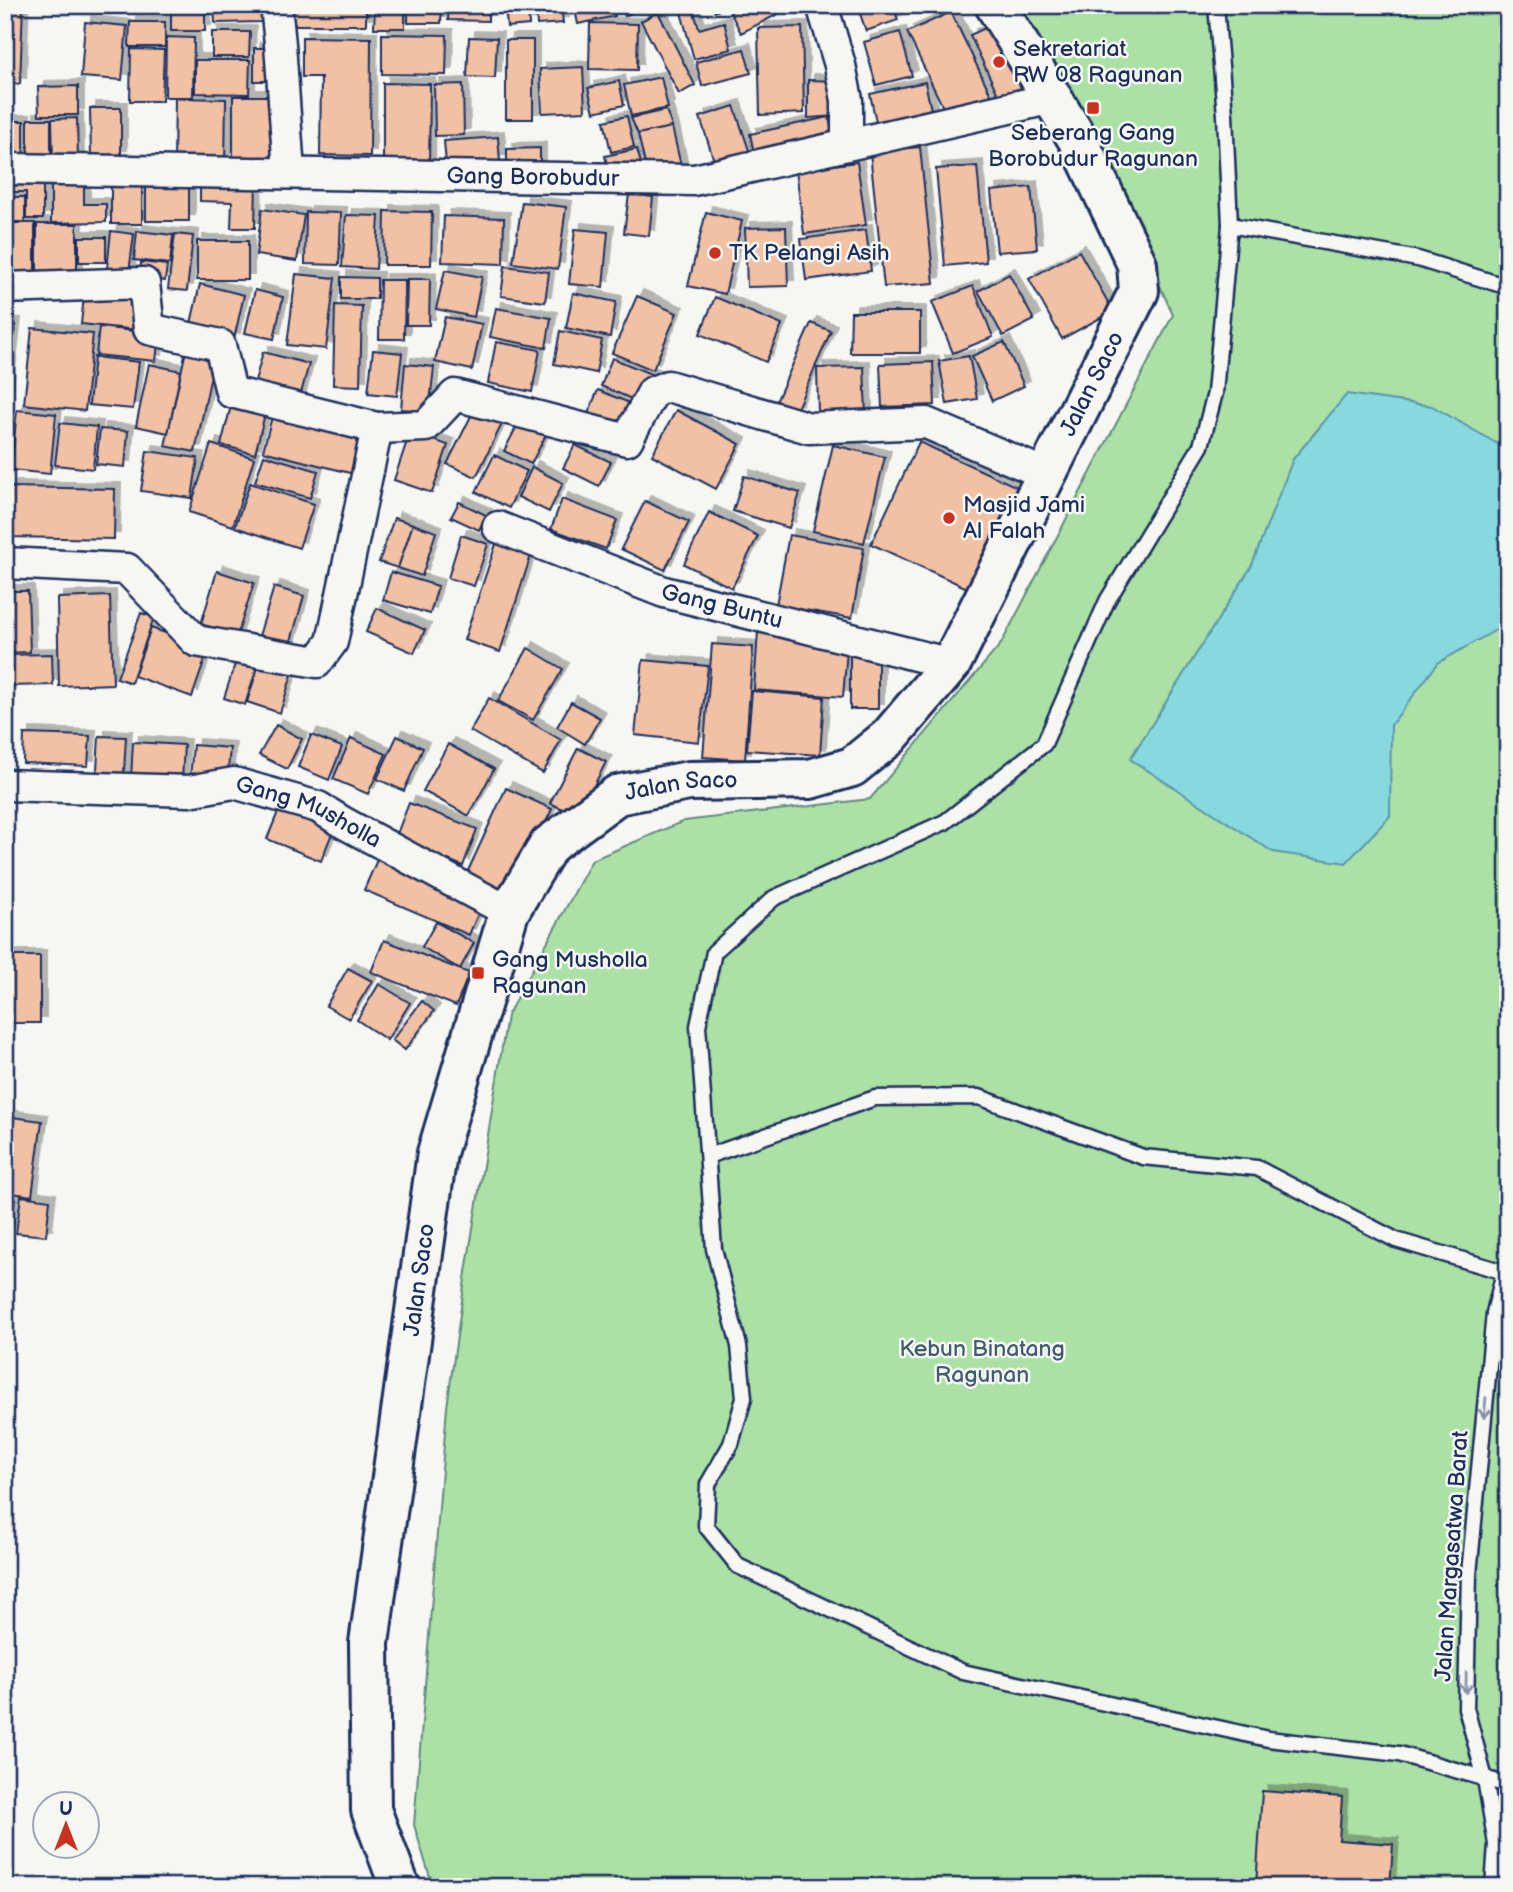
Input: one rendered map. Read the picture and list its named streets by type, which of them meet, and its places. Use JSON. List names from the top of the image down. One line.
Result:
{"streets":{"main road":["Jalan Saco"],"street":["Gang Borobudur","Gang Buntu","Gang Musholla"],"lane":["Jalan Margasatwa Barat"]},"crossings":[["Gang Borobudur","Jalan Saco"],["Jalan Saco","Gang Buntu"],["Jalan Saco","Gang Musholla"]],"one_way":["Jalan Margasatwa Barat"],"parks":["Kebun Binatang Ragunan"],"places":{"other":["Sekretariat RW 08 Ragunan","TK Pelangi Asih","Masjid Jami Al Falah"],"transit":["Seberang Gang Borobudur Ragunan","Gang Musholla Ragunan"]},"north":"top"}
